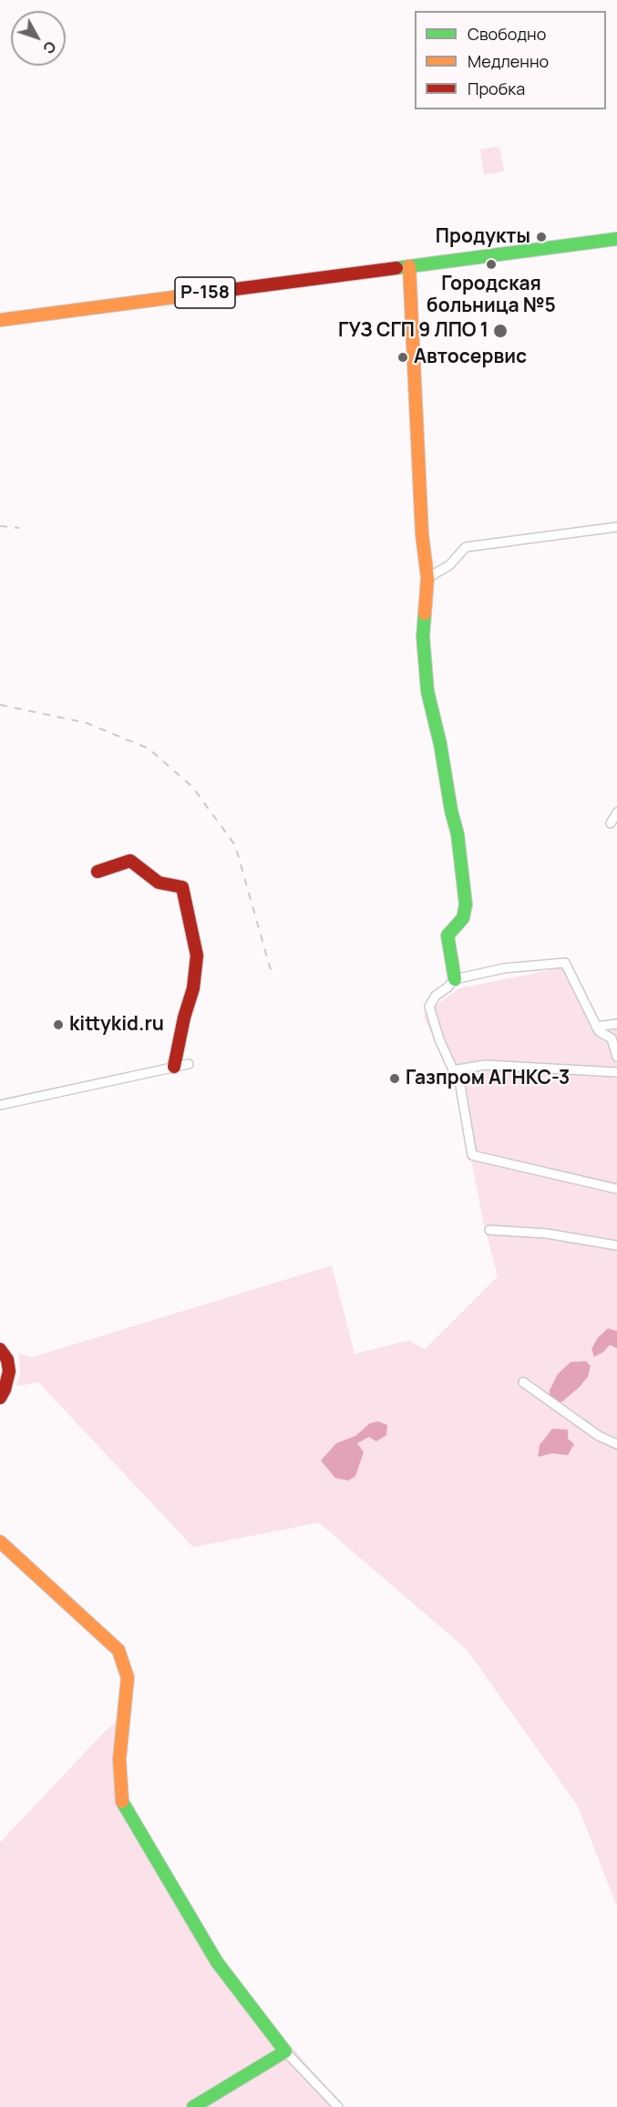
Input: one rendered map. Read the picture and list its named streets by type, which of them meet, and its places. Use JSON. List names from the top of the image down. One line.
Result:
{"streets":{"street":["Р-158"]},"places":["Продукты","Городская больница №5","ГУЗ СГП 9 ЛПО 1","Автосервис","kittykid.ru","Газпром АГНКС-3"],"legend":["Свободно","Медленно","Пробка"],"north":"bottom right"}
